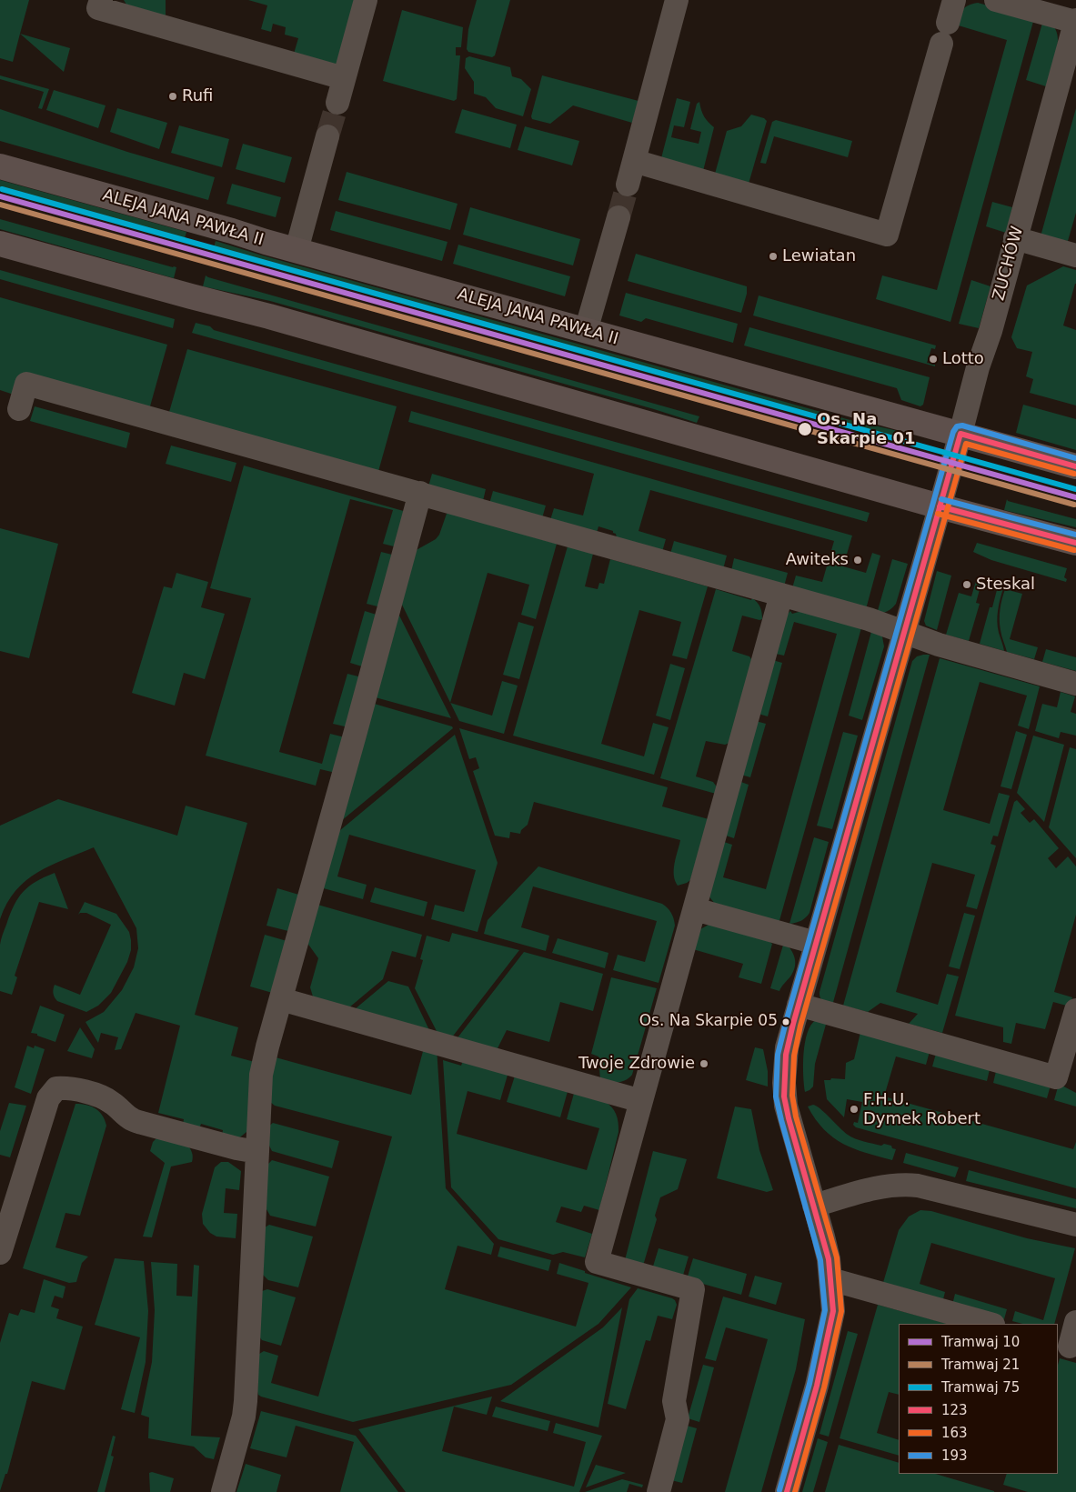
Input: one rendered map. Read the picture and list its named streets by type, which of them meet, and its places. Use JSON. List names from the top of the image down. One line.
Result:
{"streets":{"main road":["ALEJA JANA PAWŁA II"],"street":["ZUCHÓW"]},"crossings":[["ALEJA JANA PAWŁA II","ZUCHÓW"]],"places":["Rufi","Lewiatan","Lotto","Os. Na Skarpie 01","Awiteks","Steskal","Os. Na Skarpie 05","Twoje Zdrowie","F.H.U. Dymek Robert"],"lines":["tram line 75","tram line 10","tram line 21","transit line 193","transit line 123","transit line 163"],"legend":["Tramwaj 10","Tramwaj 21","Tramwaj 75","123","163","193"]}
